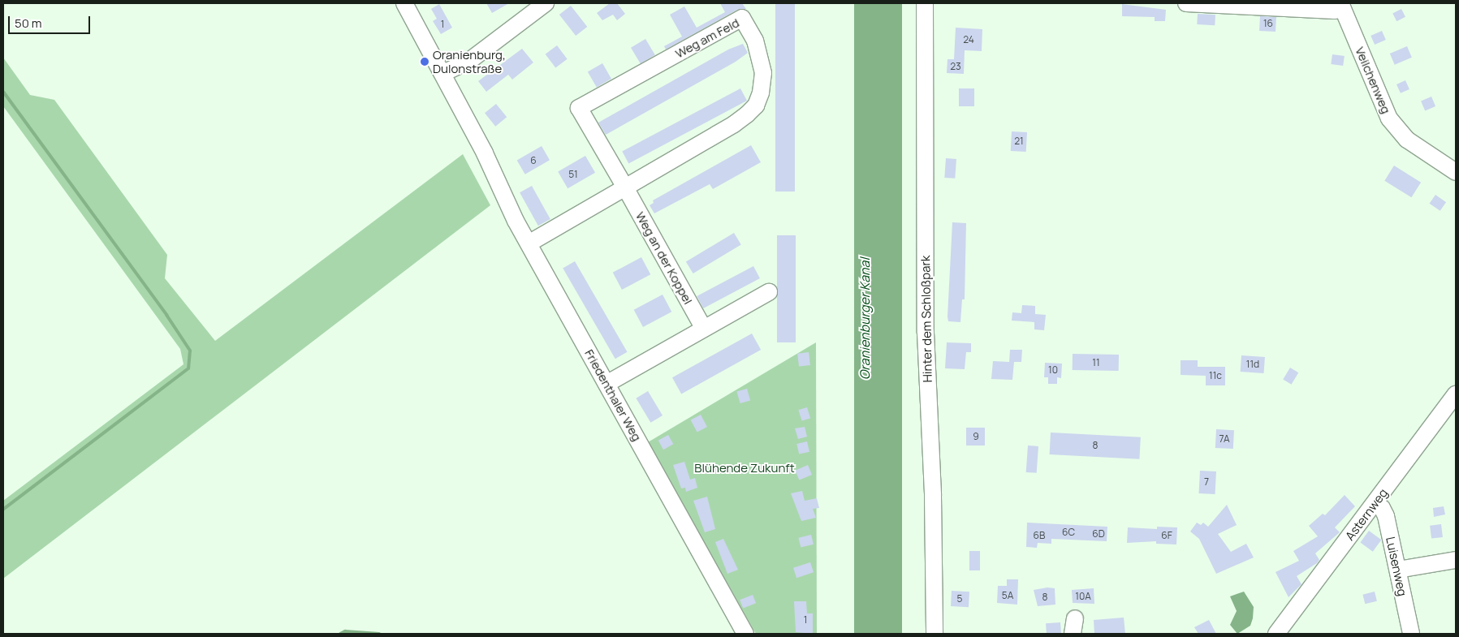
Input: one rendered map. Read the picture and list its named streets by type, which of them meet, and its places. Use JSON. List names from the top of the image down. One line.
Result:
{"streets":{"street":["Weg am Feld","Veilchenweg","Weg an der Koppel","Hinter dem Schloßpark","Friedenthaler Weg","Asternweg","Luisenweg"]},"crossings":[["Weg am Feld","Weg an der Koppel"],["Weg am Feld","Friedenthaler Weg"],["Asternweg","Luisenweg"]],"water":["Oranienburger Kanal"],"parks":["Blühende Zukunft"],"places":["Oranienburg, Dulonstraße"],"house_numbers":["16","1","24","23","21","6","51","11","11d","10","11c","9","7A","8","7","6C","6D","6B","6F","5A","10A","8","5","1"],"scale_bar":"50 m"}
